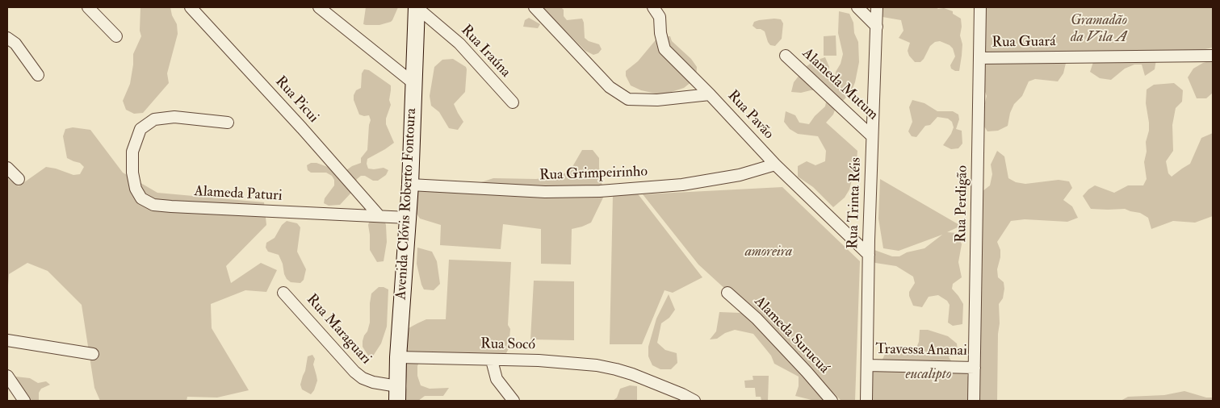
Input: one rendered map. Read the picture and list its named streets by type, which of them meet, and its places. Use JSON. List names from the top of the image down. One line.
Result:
{"streets":{"street":["Rua Guará","Rua Iraúna","Alameda Mutum","Rua Picui","Rua Pavão","Rua Grimpeirinho","Alameda Paturi","Rua Trinta Réis","Avenida Clóvis Roberto Fontoura","Rua Perdigão","Rua Maraguari","Alameda Surucuá","Rua Socó","Travessa Ananai"]},"crossings":[["Rua Guará","Rua Perdigão"],["Rua Iraúna","Avenida Clóvis Roberto Fontoura"],["Alameda Mutum","Rua Trinta Réis"],["Rua Picui","Alameda Paturi"],["Rua Pavão","Rua Grimpeirinho"],["Rua Pavão","Rua Trinta Réis"],["Rua Grimpeirinho","Avenida Clóvis Roberto Fontoura"],["Alameda Paturi","Avenida Clóvis Roberto Fontoura"],["Rua Trinta Réis","Travessa Ananai"],["Avenida Clóvis Roberto Fontoura","Rua Maraguari"],["Avenida Clóvis Roberto Fontoura","Rua Socó"],["Rua Perdigão","Travessa Ananai"]],"parks":["Gramadão da Vila A","amoreira","eucalipto"]}
